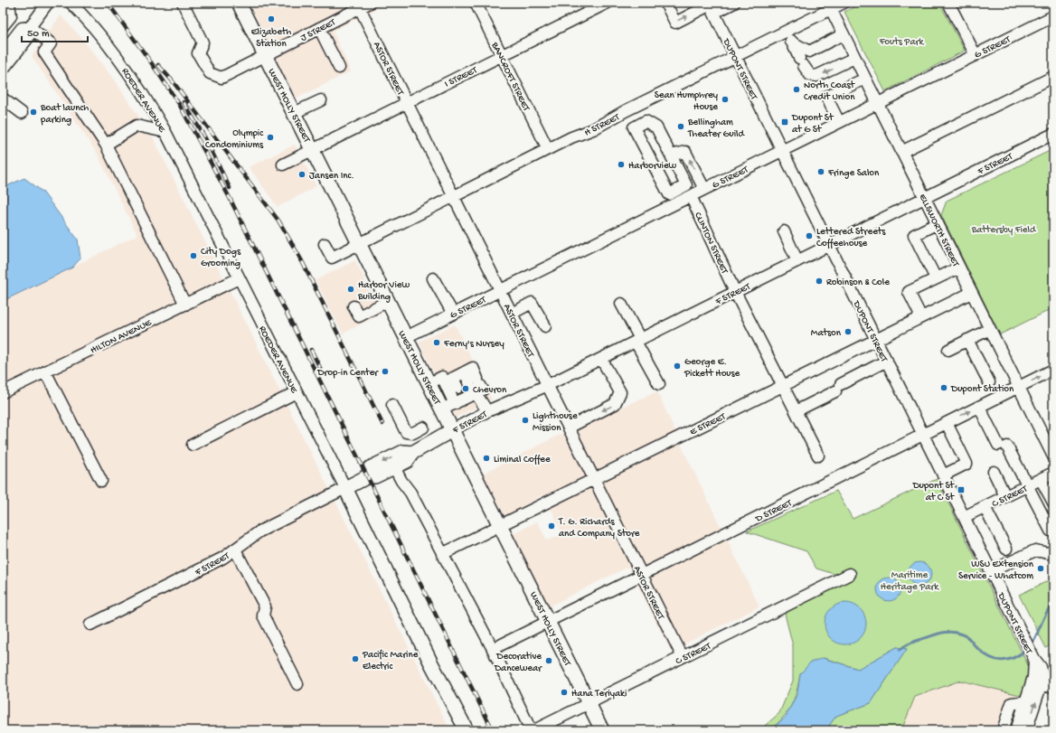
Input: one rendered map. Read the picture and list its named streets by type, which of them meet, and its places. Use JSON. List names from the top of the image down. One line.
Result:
{"streets":{"main road":["ROEDER AVENUE","WEST HOLLY STREET","F STREET"],"street":["J STREET","G STREET","ASTOR STREET","DUPONT STREET","I STREET","BANCROFT STREET","H STREET","ELLSWORTH STREET","CLINTON STREET","HILTON AVENUE","E STREET","C STREET","D STREET"]},"crossings":[["J STREET","ASTOR STREET"],["J STREET","WEST HOLLY STREET"],["G STREET","ASTOR STREET"],["G STREET","DUPONT STREET"],["G STREET","WEST HOLLY STREET"],["G STREET","ELLSWORTH STREET"],["G STREET","CLINTON STREET"],["ASTOR STREET","I STREET"],["ASTOR STREET","H STREET"],["ASTOR STREET","F STREET"],["ASTOR STREET","E STREET"],["ASTOR STREET","C STREET"],["ASTOR STREET","D STREET"],["DUPONT STREET","H STREET"],["DUPONT STREET","F STREET"],["DUPONT STREET","E STREET"],["DUPONT STREET","C STREET"],["DUPONT STREET","D STREET"],["I STREET","BANCROFT STREET"],["I STREET","WEST HOLLY STREET"],["BANCROFT STREET","H STREET"],["ROEDER AVENUE","F STREET"],["ROEDER AVENUE","HILTON AVENUE"],["WEST HOLLY STREET","H STREET"],["WEST HOLLY STREET","F STREET"],["WEST HOLLY STREET","E STREET"],["WEST HOLLY STREET","C STREET"],["WEST HOLLY STREET","D STREET"],["H STREET","ELLSWORTH STREET"],["F STREET","ELLSWORTH STREET"],["F STREET","CLINTON STREET"],["ELLSWORTH STREET","E STREET"],["ELLSWORTH STREET","D STREET"],["CLINTON STREET","E STREET"]],"parks":["Fouts Park","Battersby Field","Maritime Heritage Park"],"places":{"other":["Elizabeth Station","North Coast Credit Union","Sean Humphrey House","Boat launch parking","Bellingham Theater Guild","Olympic Condominiums","Harborview","Fringe Salon","Jansen Inc.","Lettered Streets Coffeehouse","City Dogs Grooming","Robinson & Cole","Harbor View Building","Matson","Ferny's Nursey","George E. Pickett House","Drop-in Center","Dupont Station","Chevron","Lighthouse Mission","Liminal Coffee","T. G. Richards and Company Store","WSU Extension Service - Whatcom","Pacific Marine Electric","Decorative Dancewear","Hana Teriyaki"],"transit":["Dupont St at G St","Dupont St at C St"]},"scale_bar":"50 m"}
